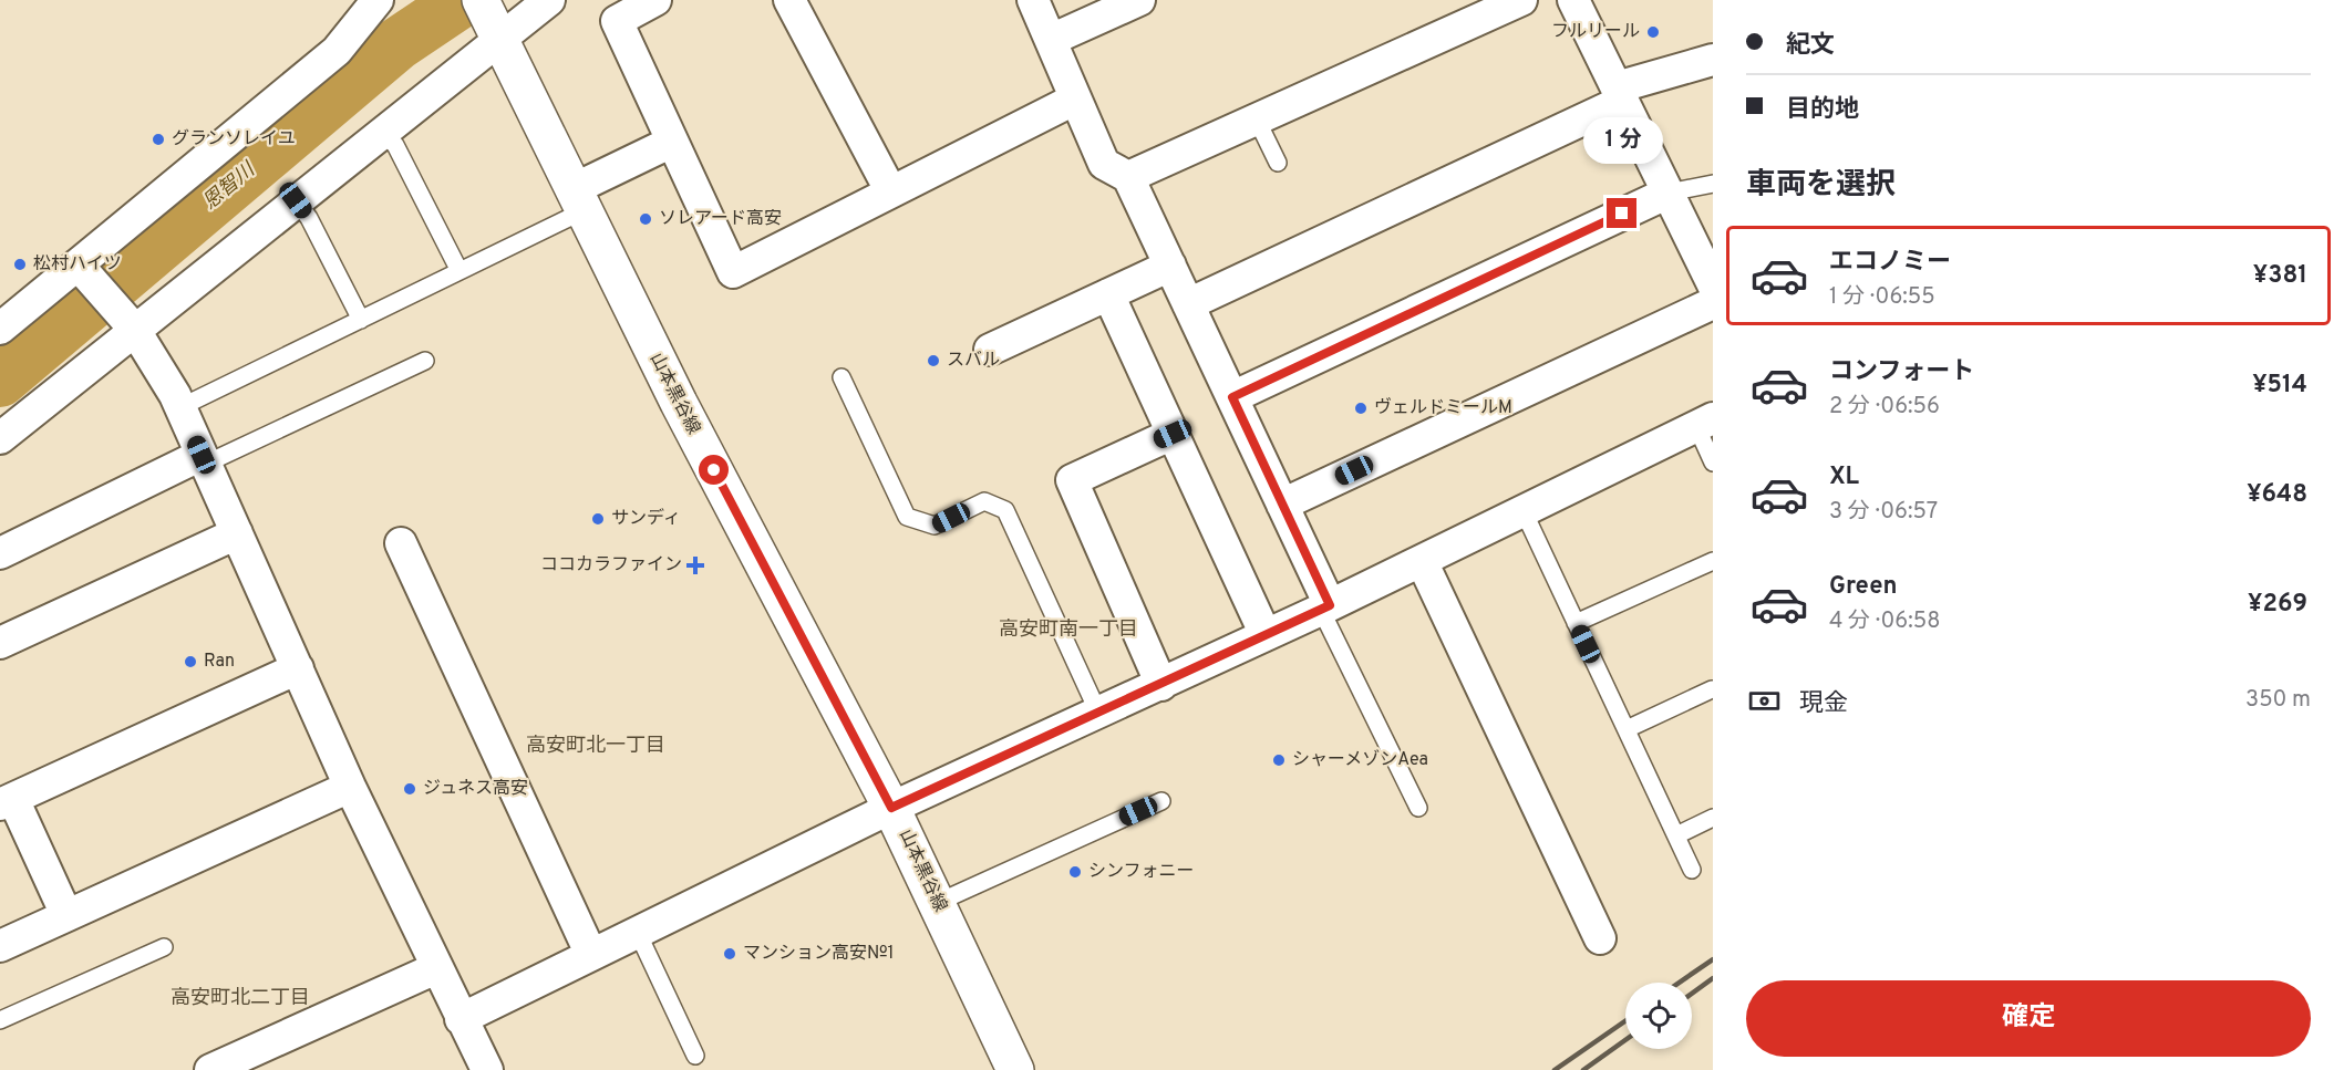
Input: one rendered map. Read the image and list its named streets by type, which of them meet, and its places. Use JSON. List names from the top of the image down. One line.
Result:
{"streets":{"main road":["山本黒谷線"]},"districts":["高安町南一丁目","高安町北一丁目","高安町北二丁目"],"water":["恩智川"],"places":{"other":["フルリール","グランソレイユ","ソレアード高安","松村ハイツ","スバル","ヴェルドミールM","サンディ","Ran","シャーメゾンAea","ジュネス高安","シンフォニー","マンション高安№1"],"health":["ココカラファイン"]},"page":{"banner":["紀文","目的地"],"bubble":"1 分","heading":"車両を選択","list":[{"name":"エコノミー","note":"1 分 · 06:55","value":"¥381"},{"name":"コンフォート","note":"2 分 · 06:56","value":"¥514"},{"name":"XL","note":"3 分 · 06:57","value":"¥648"},{"name":"Green","note":"4 分 · 06:58","value":"¥269"}],"pay":["現金","350 m"],"buttons":"確定"}}
